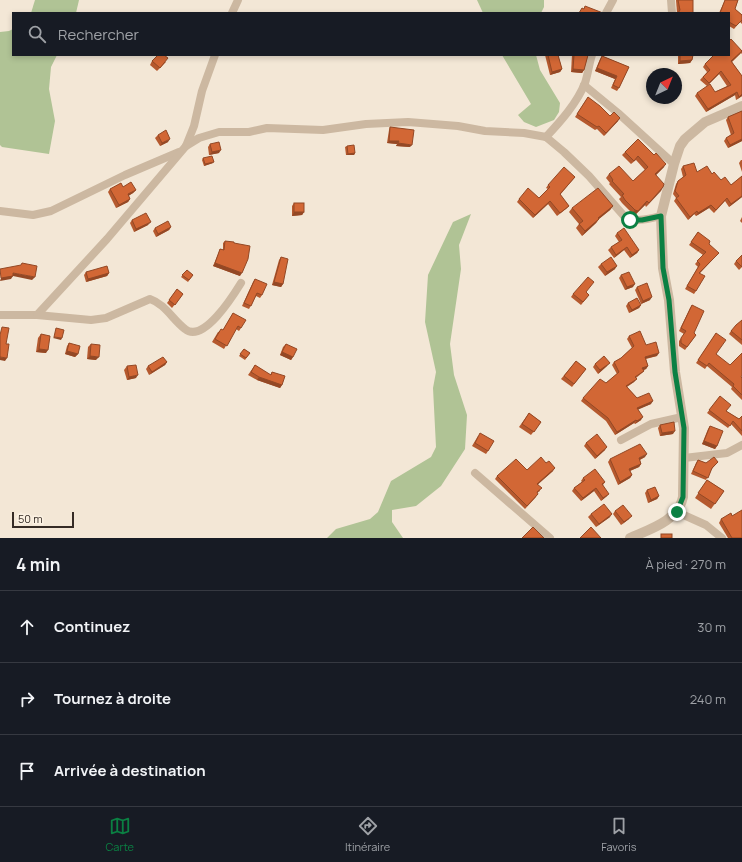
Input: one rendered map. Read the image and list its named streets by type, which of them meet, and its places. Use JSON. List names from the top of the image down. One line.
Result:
{"scale_bar":"50 m","north":"top right","page":{"search":"Rechercher","scale":"50 m","heading":["4 min","À pied · 270 m"],"list":[["Continuez","30 m"],["Tournez à droite","240 m"],"Arrivée à destination"],"nav":["Carte","Itinéraire","Favoris"]}}
